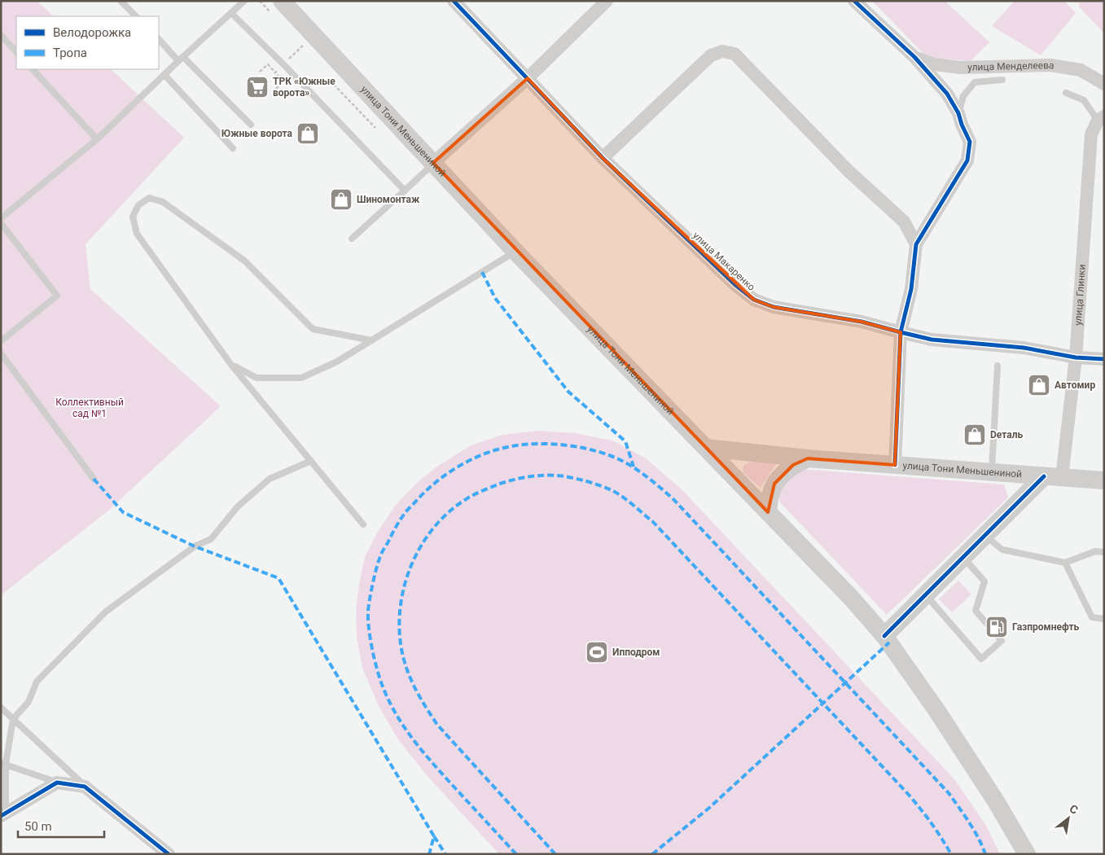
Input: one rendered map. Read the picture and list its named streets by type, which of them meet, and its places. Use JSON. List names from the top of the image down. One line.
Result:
{"streets":{"main road":["улица Тони Меньшениной"],"street":["улица Менделеева","улица Макаренко","улица Глинки"]},"crossings":[["улица Тони Меньшениной","улица Глинки"],["улица Макаренко","улица Глинки"]],"parks":["Коллективный сад №1"],"places":{"supermarket":["ТРК «Южные ворота»"],"shop":["Южные ворота","Шиномонтаж","Автомир","Dеталь"],"fuel station":["Газпромнефть"],"sports":["Ипподром"]},"legend":["Велодорожка","Тропа"],"scale_bar":"50 m","north":"top right"}
